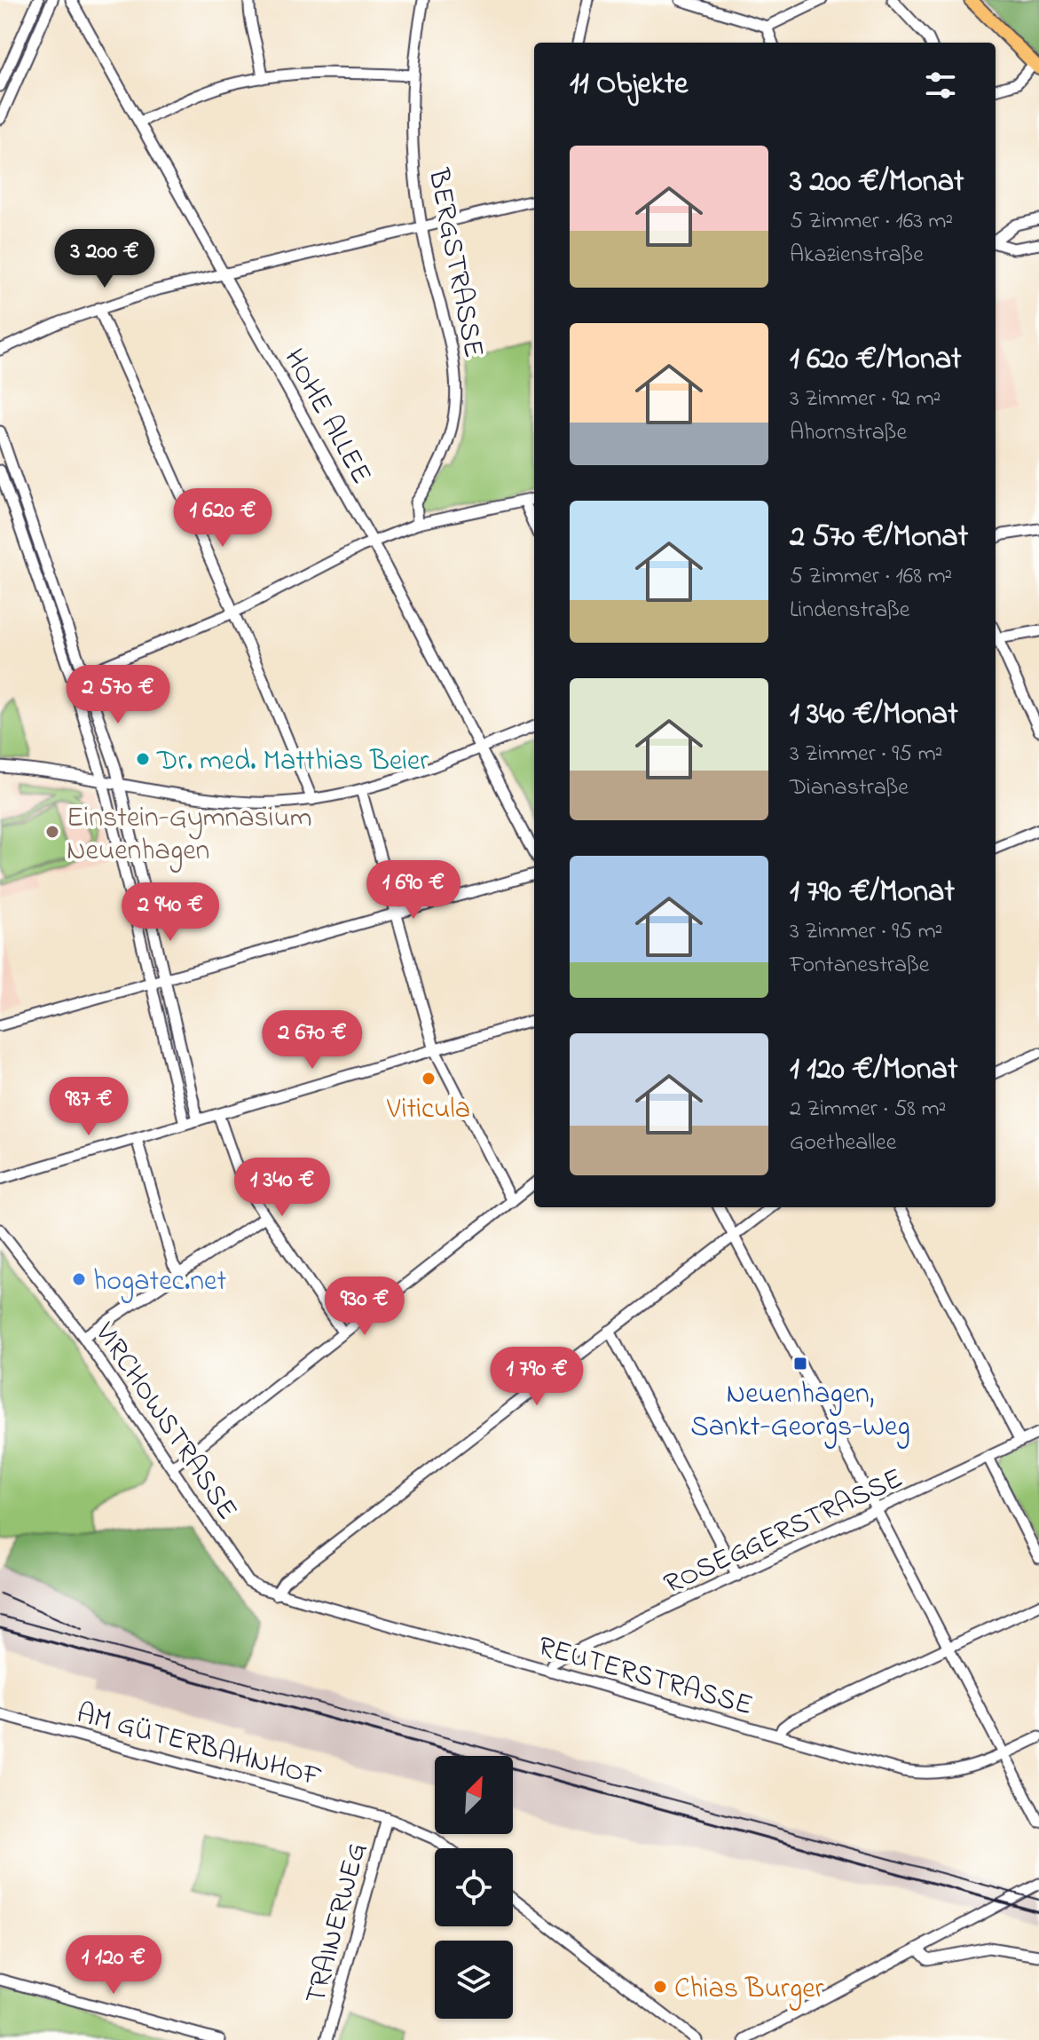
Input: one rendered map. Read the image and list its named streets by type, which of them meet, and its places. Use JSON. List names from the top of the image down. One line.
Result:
{"streets":{"street":["BERGSTRASSE","HOHE ALLEE","VIRCHOWSTRASSE","ROSEGGERSTRASSE","REUTERSTRASSE","AM GÜTERBAHNHOF","TRAINERWEG"]},"crossings":[["VIRCHOWSTRASSE","REUTERSTRASSE"],["ROSEGGERSTRASSE","REUTERSTRASSE"],["AM GÜTERBAHNHOF","TRAINERWEG"]],"places":{"other":["Dr. med. Matthias Beier","Einstein-Gymnasium Neuenhagen","Viticula","hogatec.net","Chias Burger"],"transit":["Neuenhagen, Sankt-Georgs-Weg"]},"north":"top right","page":{"heading":"11 Objekte","list":[{"name":"3 200 €/Monat","note":"5 Zimmer · 163 m² · Akazienstraße"},{"name":"1 620 €/Monat","note":"3 Zimmer · 92 m² · Ahornstraße"},{"name":"2 570 €/Monat","note":"5 Zimmer · 168 m² · Lindenstraße"},{"name":"1 340 €/Monat","note":"3 Zimmer · 95 m² · Dianastraße"},{"name":"1 790 €/Monat","note":"3 Zimmer · 95 m² · Fontanestraße"},{"name":"1 120 €/Monat","note":"2 Zimmer · 58 m² · Goetheallee"}],"price":["3 200 €","1 620 €","2 570 €","1 690 €","2 940 €","2 670 €","987 €","1 340 €","930 €","1 790 €","1 120 €"]}}
